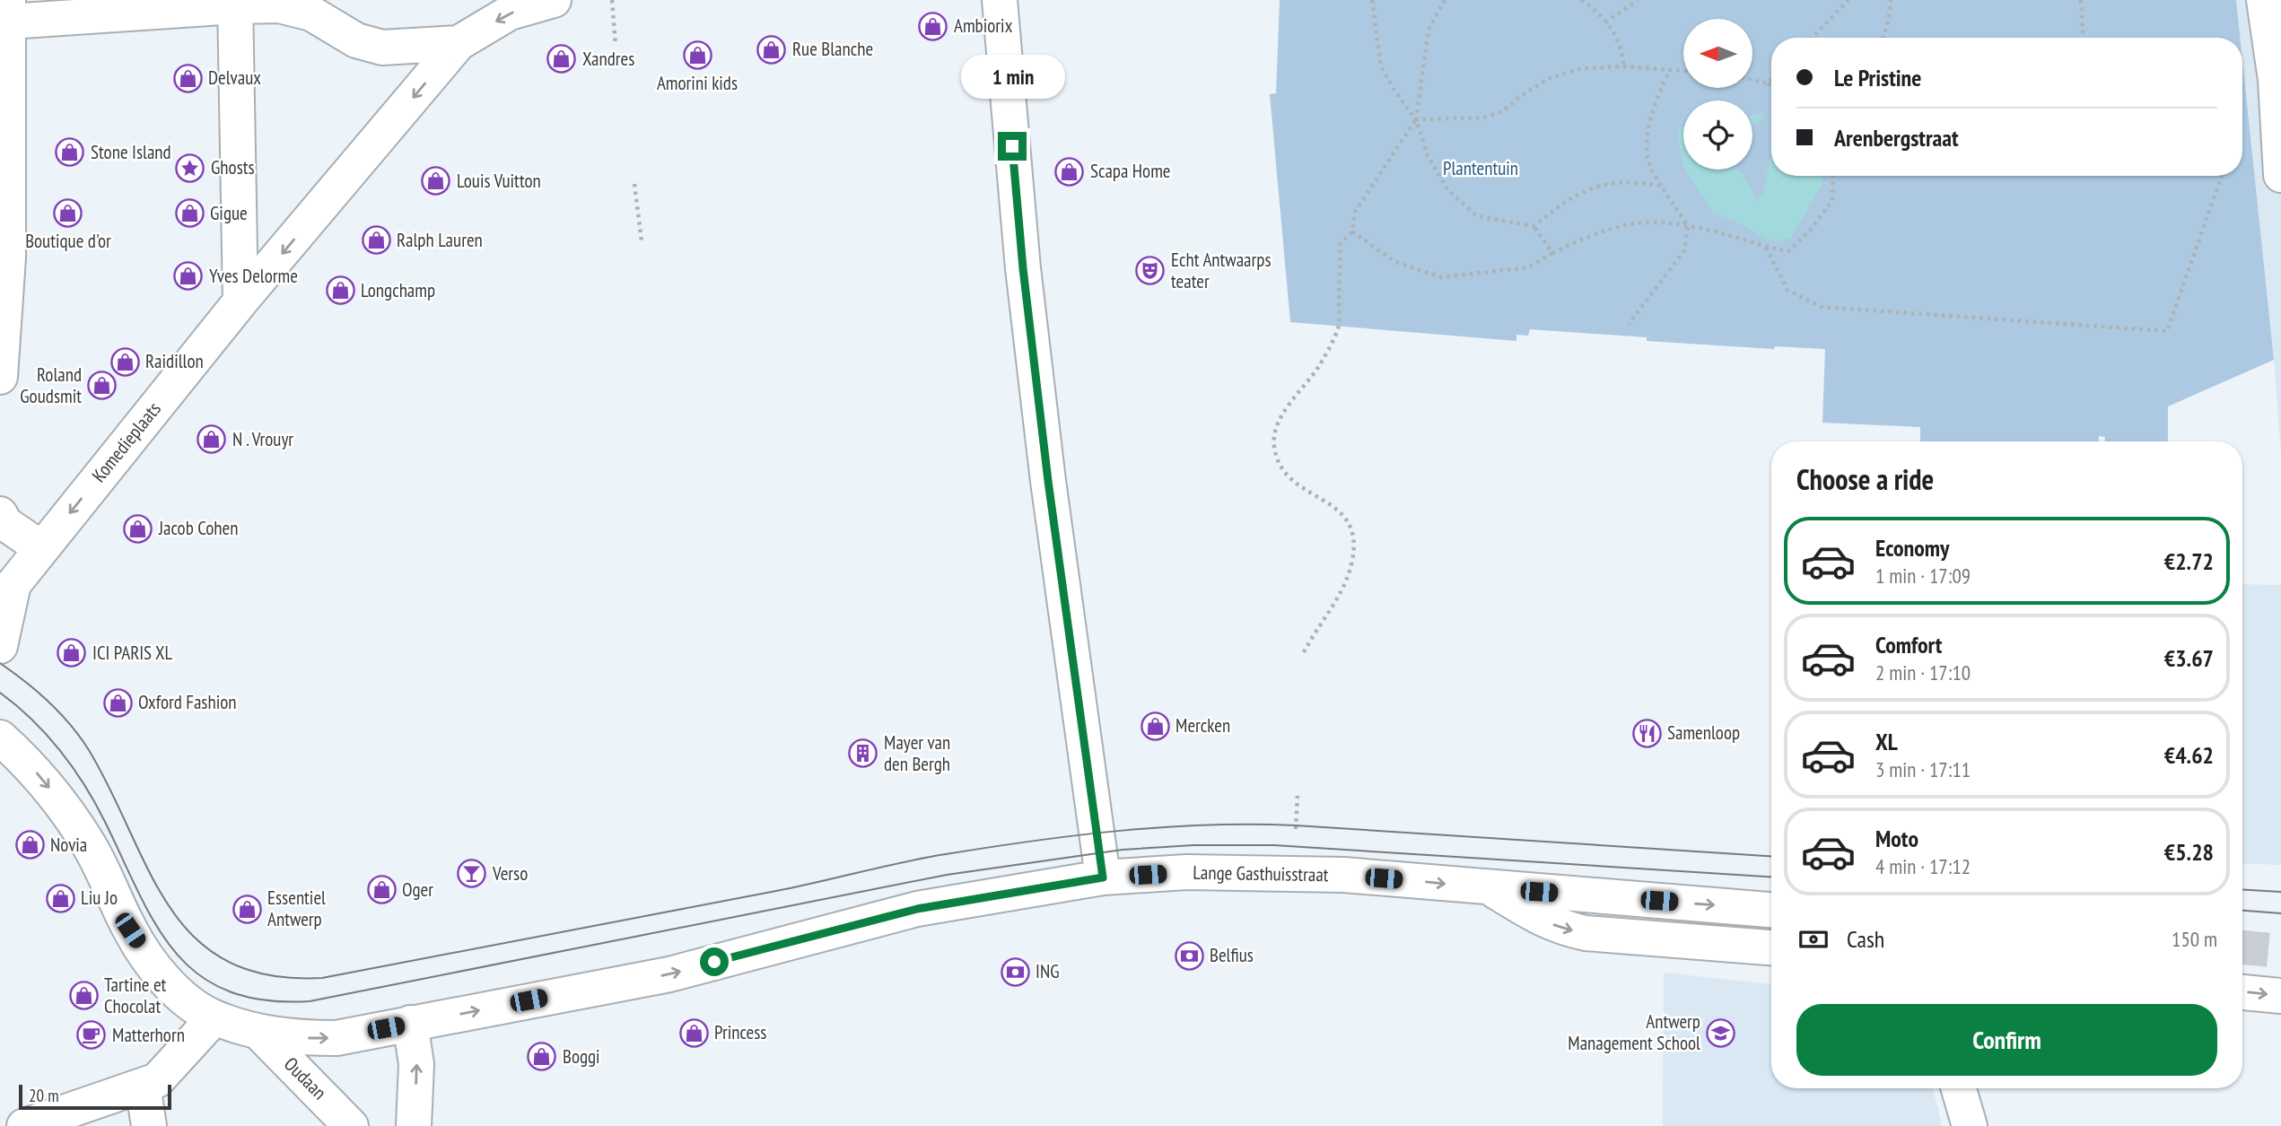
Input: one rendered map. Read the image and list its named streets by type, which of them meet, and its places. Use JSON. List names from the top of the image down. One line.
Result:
{"streets":{"street":["Komedieplaats","Lange Gasthuisstraat","Oudaan"]},"crossings":[["Lange Gasthuisstraat","Oudaan"]],"one_way":["Komedieplaats","Lange Gasthuisstraat"],"parks":["Plantentuin"],"places":{"shop":["Ambiorix","Rue Blanche","Amorini kids","Xandres","Delvaux","Stone Island","Scapa Home","Louis Vuitton","Boutique d'or","Gigue","Ralph Lauren","Yves Delorme","Longchamp","Raidillon","Roland Goudsmit","N . Vrouyr","Jacob Cohen","ICI PARIS XL","Oxford Fashion","Mercken","Novia","Oger","Liu Jo","Essentiel Antwerp","Tartine et Chocolat","Princess","Boggi"],"place":["Ghosts"],"theatre":["Echt Antwaarps teater"],"restaurant":["Samenloop"],"building":["Mayer van den Bergh"],"bar":["Verso"],"bank":["Belfius","ING"],"school or university":["Antwerp Management School"],"cafe":["Matterhorn"]},"scale_bar":"20 m","north":"left","page":{"banner":["Le Pristine","Arenbergstraat"],"bubble":"1 min","heading":"Choose a ride","list":[{"name":"Economy","note":"1 min · 17:09","value":"€2.72"},{"name":"Comfort","note":"2 min · 17:10","value":"€3.67"},{"name":"XL","note":"3 min · 17:11","value":"€4.62"},{"name":"Moto","note":"4 min · 17:12","value":"€5.28"}],"pay":["Cash","150 m"],"buttons":"Confirm","scale":"20 m"}}
